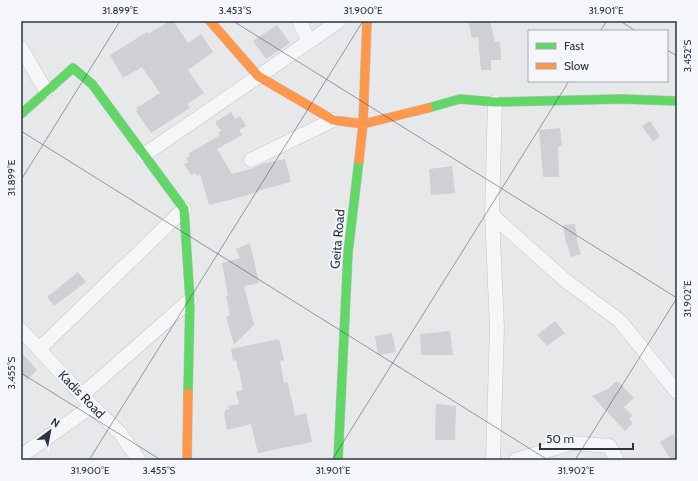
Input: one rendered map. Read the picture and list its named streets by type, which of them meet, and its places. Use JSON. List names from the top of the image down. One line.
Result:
{"streets":{"street":["Geita Road","Kadis Road"]},"legend":["Fast","Slow"],"scale_bar":"50 m","north":"top right","coordinates":["31.899°E","3.453°S","31.900°E","31.901°E","3.452°S","31.902°E","3.455°S"]}
